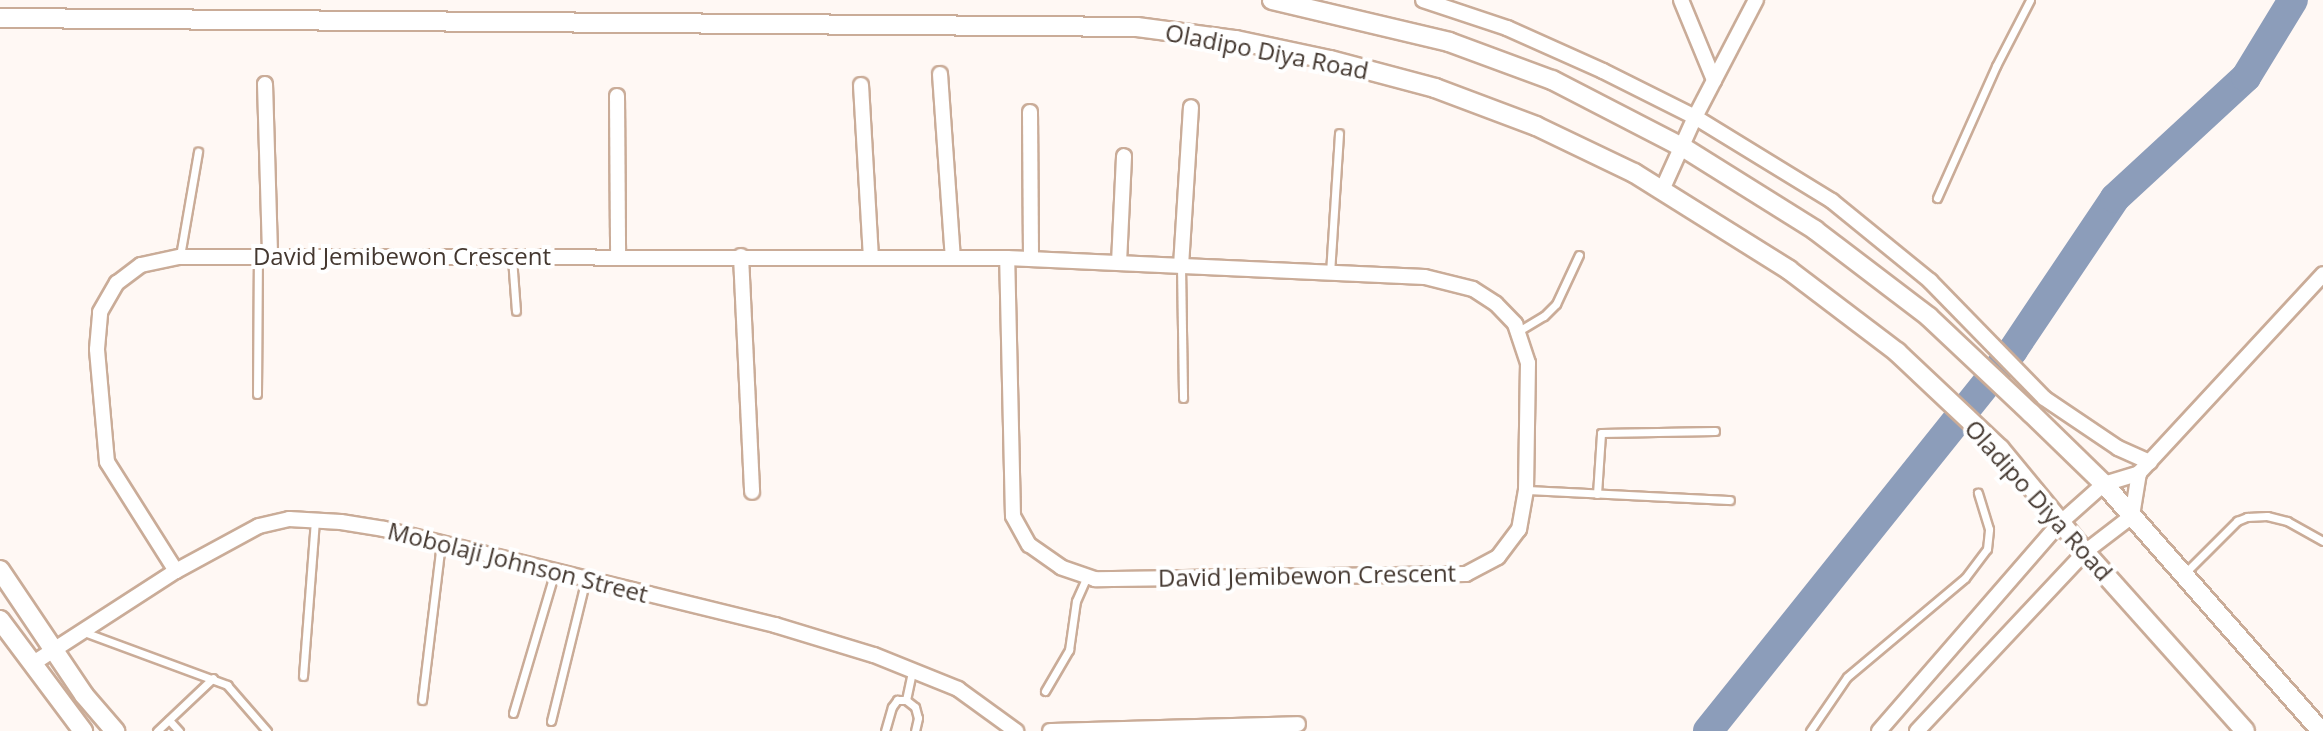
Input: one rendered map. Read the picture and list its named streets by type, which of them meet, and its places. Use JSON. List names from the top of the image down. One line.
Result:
{"streets":{"main road":["Oladipo Diya Road"],"street":["David Jemibewon Crescent","Mobolaji Johnson Street"]},"crossings":[["David Jemibewon Crescent","Mobolaji Johnson Street"]]}
